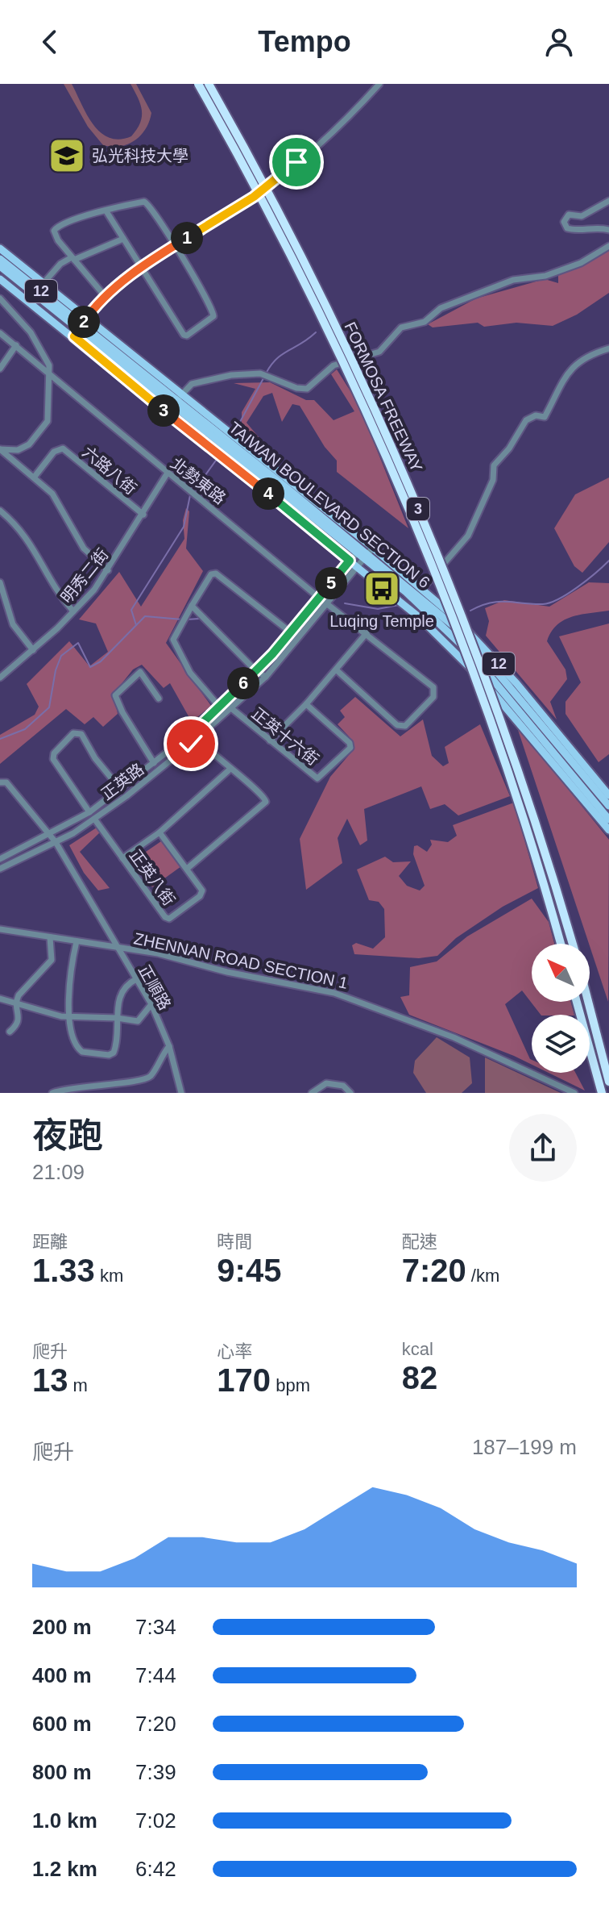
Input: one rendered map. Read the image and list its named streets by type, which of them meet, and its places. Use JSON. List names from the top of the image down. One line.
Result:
{"streets":{"highway":["FORMOSA FREEWAY","3"],"main road":["12","TAIWAN BOULEVARD SECTION 6"],"street":["六路八街","北勢東路","明秀二街","正英十六街","正英路","正英八街","ZHENNAN ROAD SECTION 1","正順路"]},"crossings":[["六路八街","明秀二街"],["北勢東路","明秀二街"],["北勢東路","正英路"],["TAIWAN BOULEVARD SECTION 6","正英路"],["正英十六街","正英路"],["正英路","正英八街"],["正英路","正順路"],["ZHENNAN ROAD SECTION 1","正順路"]],"places":{"school or university":["弘光科技大學"],"bus stop":["Luqing Temple"]},"north":"top left","page":{"header":"Tempo","pins":["1","2","3","4","5","6"],"heading":["夜跑","21:09"],"stats":[["距離","1.33 km"],["時間","9:45"],["配速","7:20 /km"],["爬升","13 m"],["心率","170 bpm"],["kcal","82"]],"chart":["爬升","187–199 m"],"list":[{"name":"200 m","note":"7:34"},{"name":"400 m","note":"7:44"},{"name":"600 m","note":"7:20"},{"name":"800 m","note":"7:39"},{"name":"1.0 km","note":"7:02"},{"name":"1.2 km","note":"6:42"}]}}
